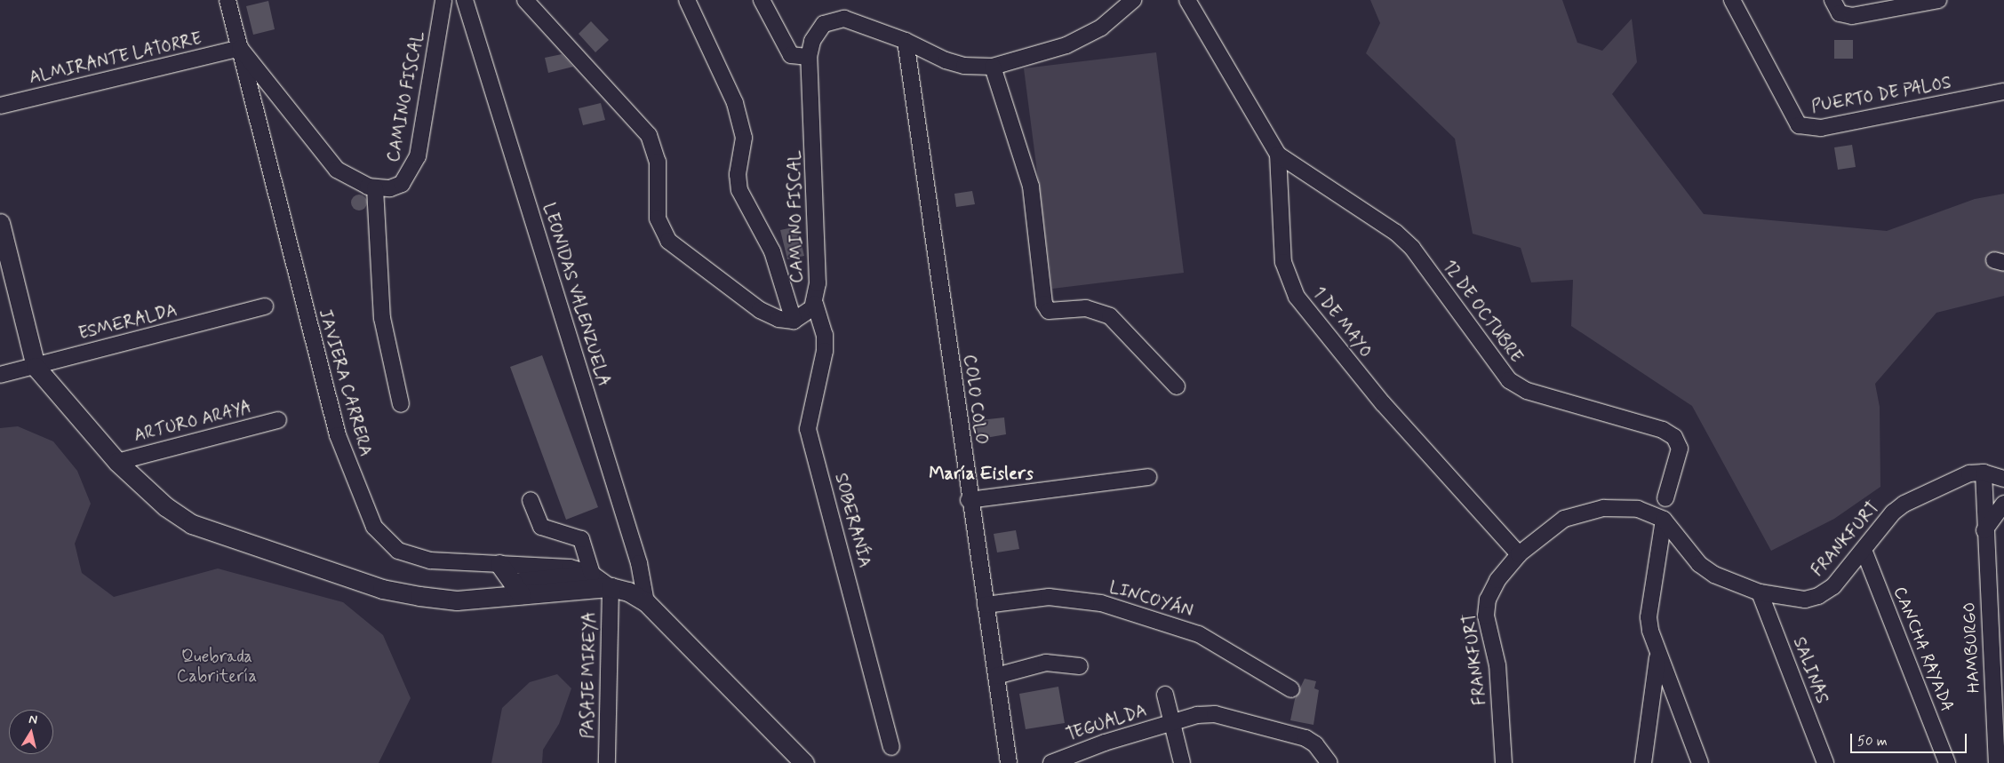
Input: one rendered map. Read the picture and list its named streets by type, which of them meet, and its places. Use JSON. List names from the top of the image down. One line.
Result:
{"streets":{"street":["ALMIRANTE LATORRE","PUERTO DE PALOS","CAMINO FISCAL","LEONIDAS VALENZUELA","12 DE OCTUBRE","ESMERALDA","1 DE MAYO","JAVIERA CARRERA","COLO COLO","ARTURO ARAYA","SOBERANÍA","FRANKFURT","LINCOYÁN","HAMBURGO","CANCHA RAYADA","SALINAS","PASAJE MIREYA","TEGUALDA"]},"crossings":[["ALMIRANTE LATORRE","CAMINO FISCAL"],["ALMIRANTE LATORRE","JAVIERA CARRERA"],["CAMINO FISCAL","JAVIERA CARRERA"],["CAMINO FISCAL","COLO COLO"],["CAMINO FISCAL","SOBERANÍA"],["12 DE OCTUBRE","1 DE MAYO"],["1 DE MAYO","FRANKFURT"],["JAVIERA CARRERA","PASAJE MIREYA"],["COLO COLO","LINCOYÁN"],["FRANKFURT","HAMBURGO"],["FRANKFURT","CANCHA RAYADA"],["FRANKFURT","SALINAS"]],"districts":["María Eislers"],"parks":["Quebrada Cabritería"],"scale_bar":"50 m","north":"top"}
